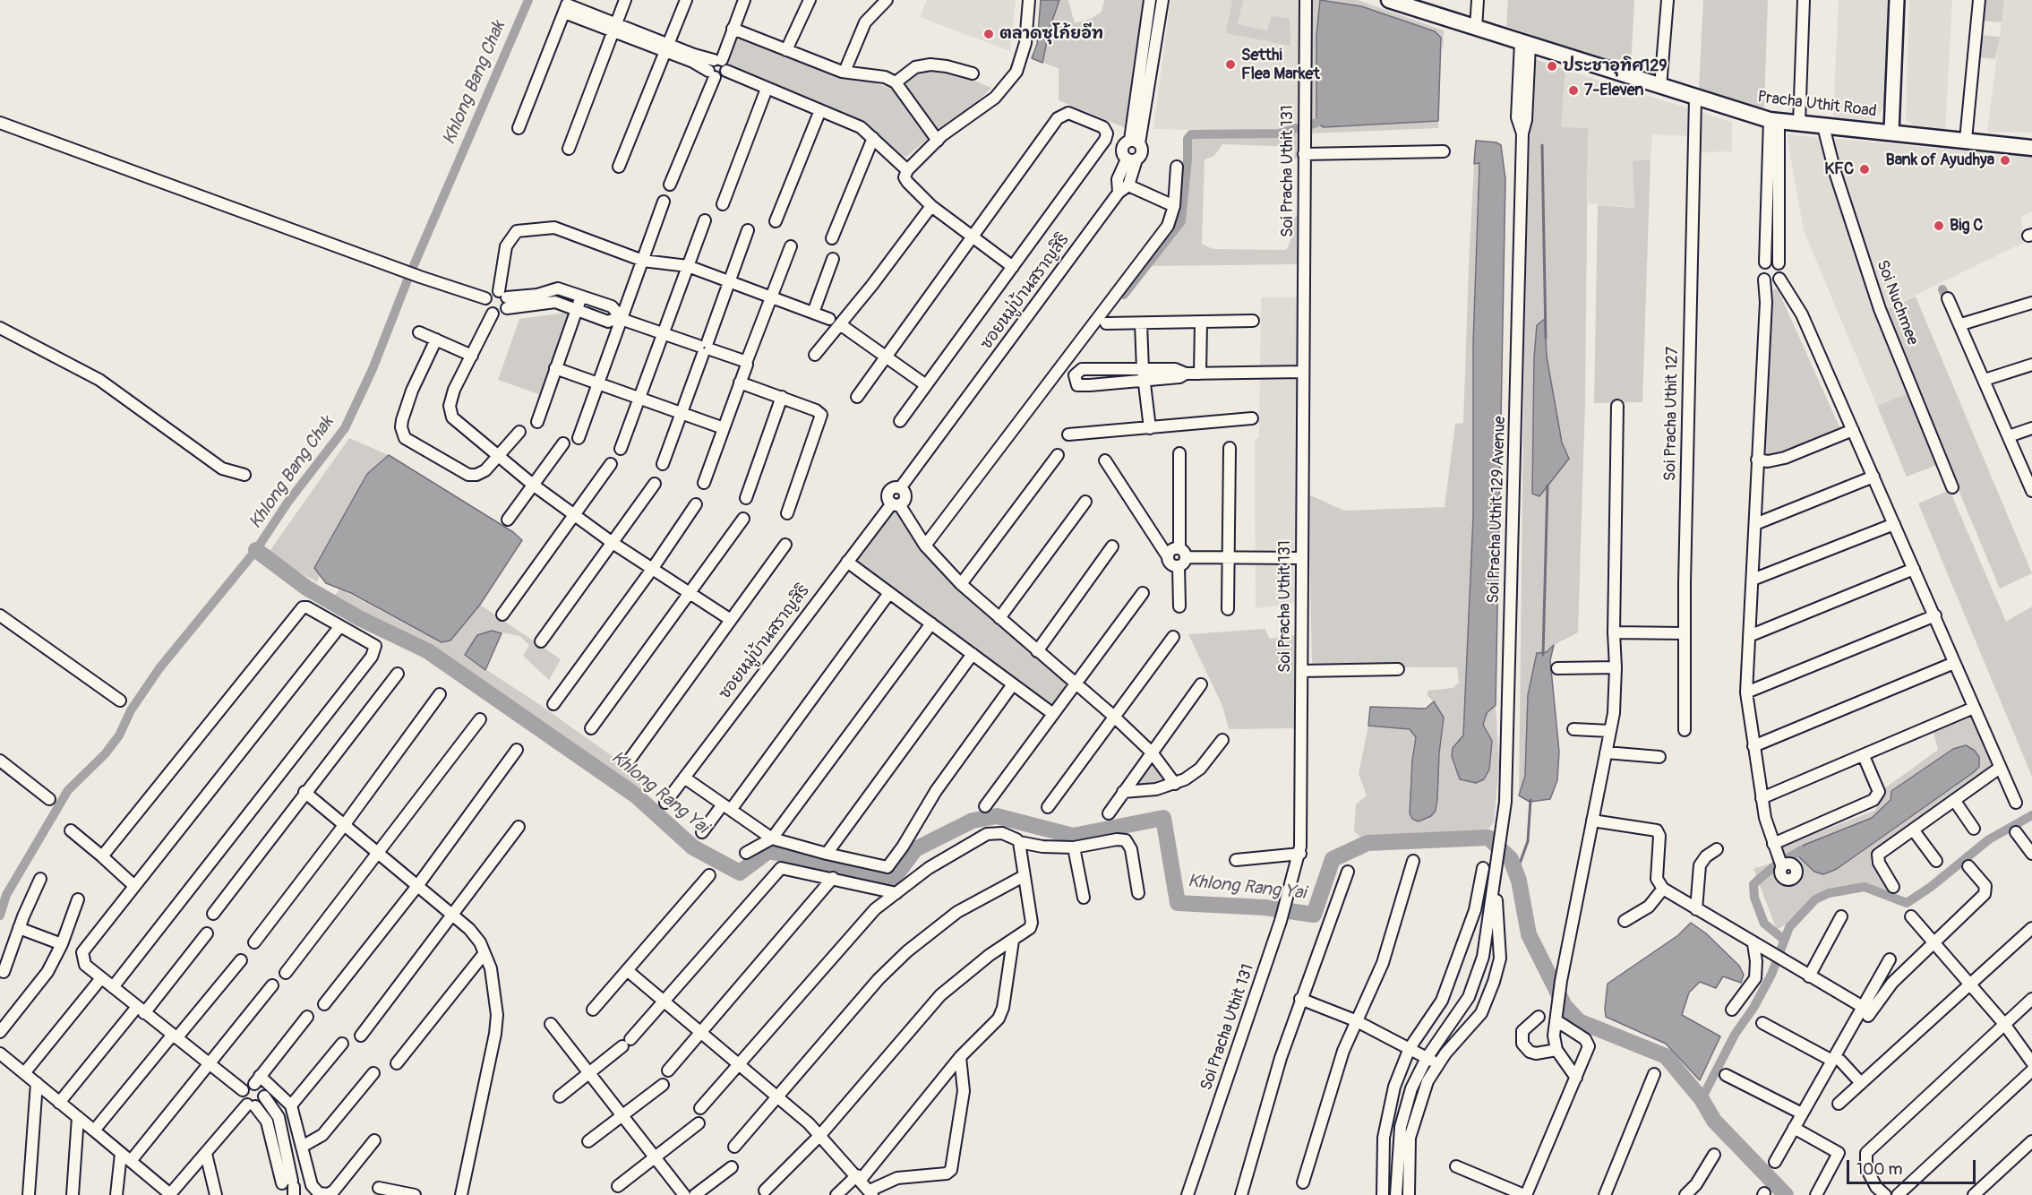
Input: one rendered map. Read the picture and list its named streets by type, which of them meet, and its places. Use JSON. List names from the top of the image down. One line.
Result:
{"streets":{"main road":["Pracha Uthit Road"],"street":["Soi Pracha Uthit 131","ซอยหมู่บ้านสราญสิริ","Soi Nuchmee","Soi Pracha Uthit 127","Soi Pracha Uthit 129 Avenue"]},"crossings":[["Pracha Uthit Road","Soi Nuchmee"],["Pracha Uthit Road","Soi Pracha Uthit 127"],["Pracha Uthit Road","Soi Pracha Uthit 129 Avenue"]],"water":["Khlong Bang Chak","Khlong Rang Yai"],"places":["ตลาดซุโก้ยอีท","Setthi Flea Market","ประชาอุทิศ129","7-Eleven","Bank of Ayudhya","KFC","Big C"],"scale_bar":"100 m"}
